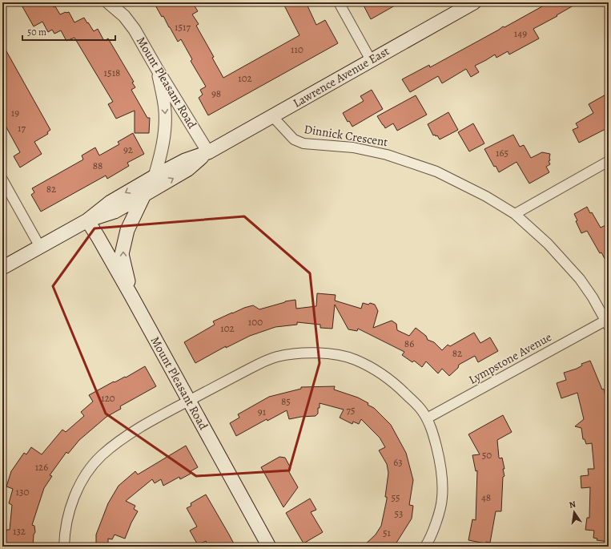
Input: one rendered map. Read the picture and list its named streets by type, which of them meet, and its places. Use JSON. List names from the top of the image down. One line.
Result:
{"streets":{"main road":["Lawrence Avenue East","Mount Pleasant Road"],"street":["Dinnick Crescent","Lympstone Avenue"]},"crossings":[["Lawrence Avenue East","Mount Pleasant Road"],["Lawrence Avenue East","Dinnick Crescent"],["Dinnick Crescent","Lympstone Avenue"]],"house_numbers":["1517","149","110","1518","102","98","19","17","92","165","88","82","100","102","86","82","120","85","75","91","50","63","126","130","55","48","53","132","51"],"scale_bar":"50 m","north":"top"}
